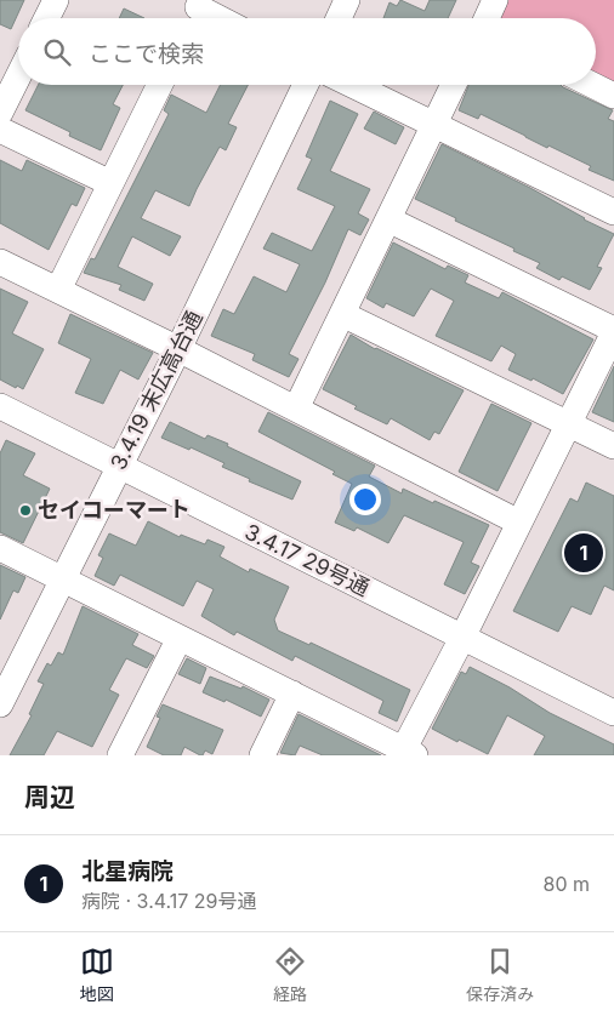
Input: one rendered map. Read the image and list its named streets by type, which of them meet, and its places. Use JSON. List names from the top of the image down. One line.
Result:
{"streets":{"street":["3.4.19 末広高台通","3.4.17 29号通"]},"crossings":[["3.4.19 末広高台通","3.4.17 29号通"]],"places":["セイコーマート"],"page":{"search":"ここで検索","pins":"1","heading":"周辺","list":[{"mark":"1","name":"北星病院","note":"病院 · 3.4.17 29号通","value":"80 m"}],"nav":["地図","経路","保存済み"]}}
